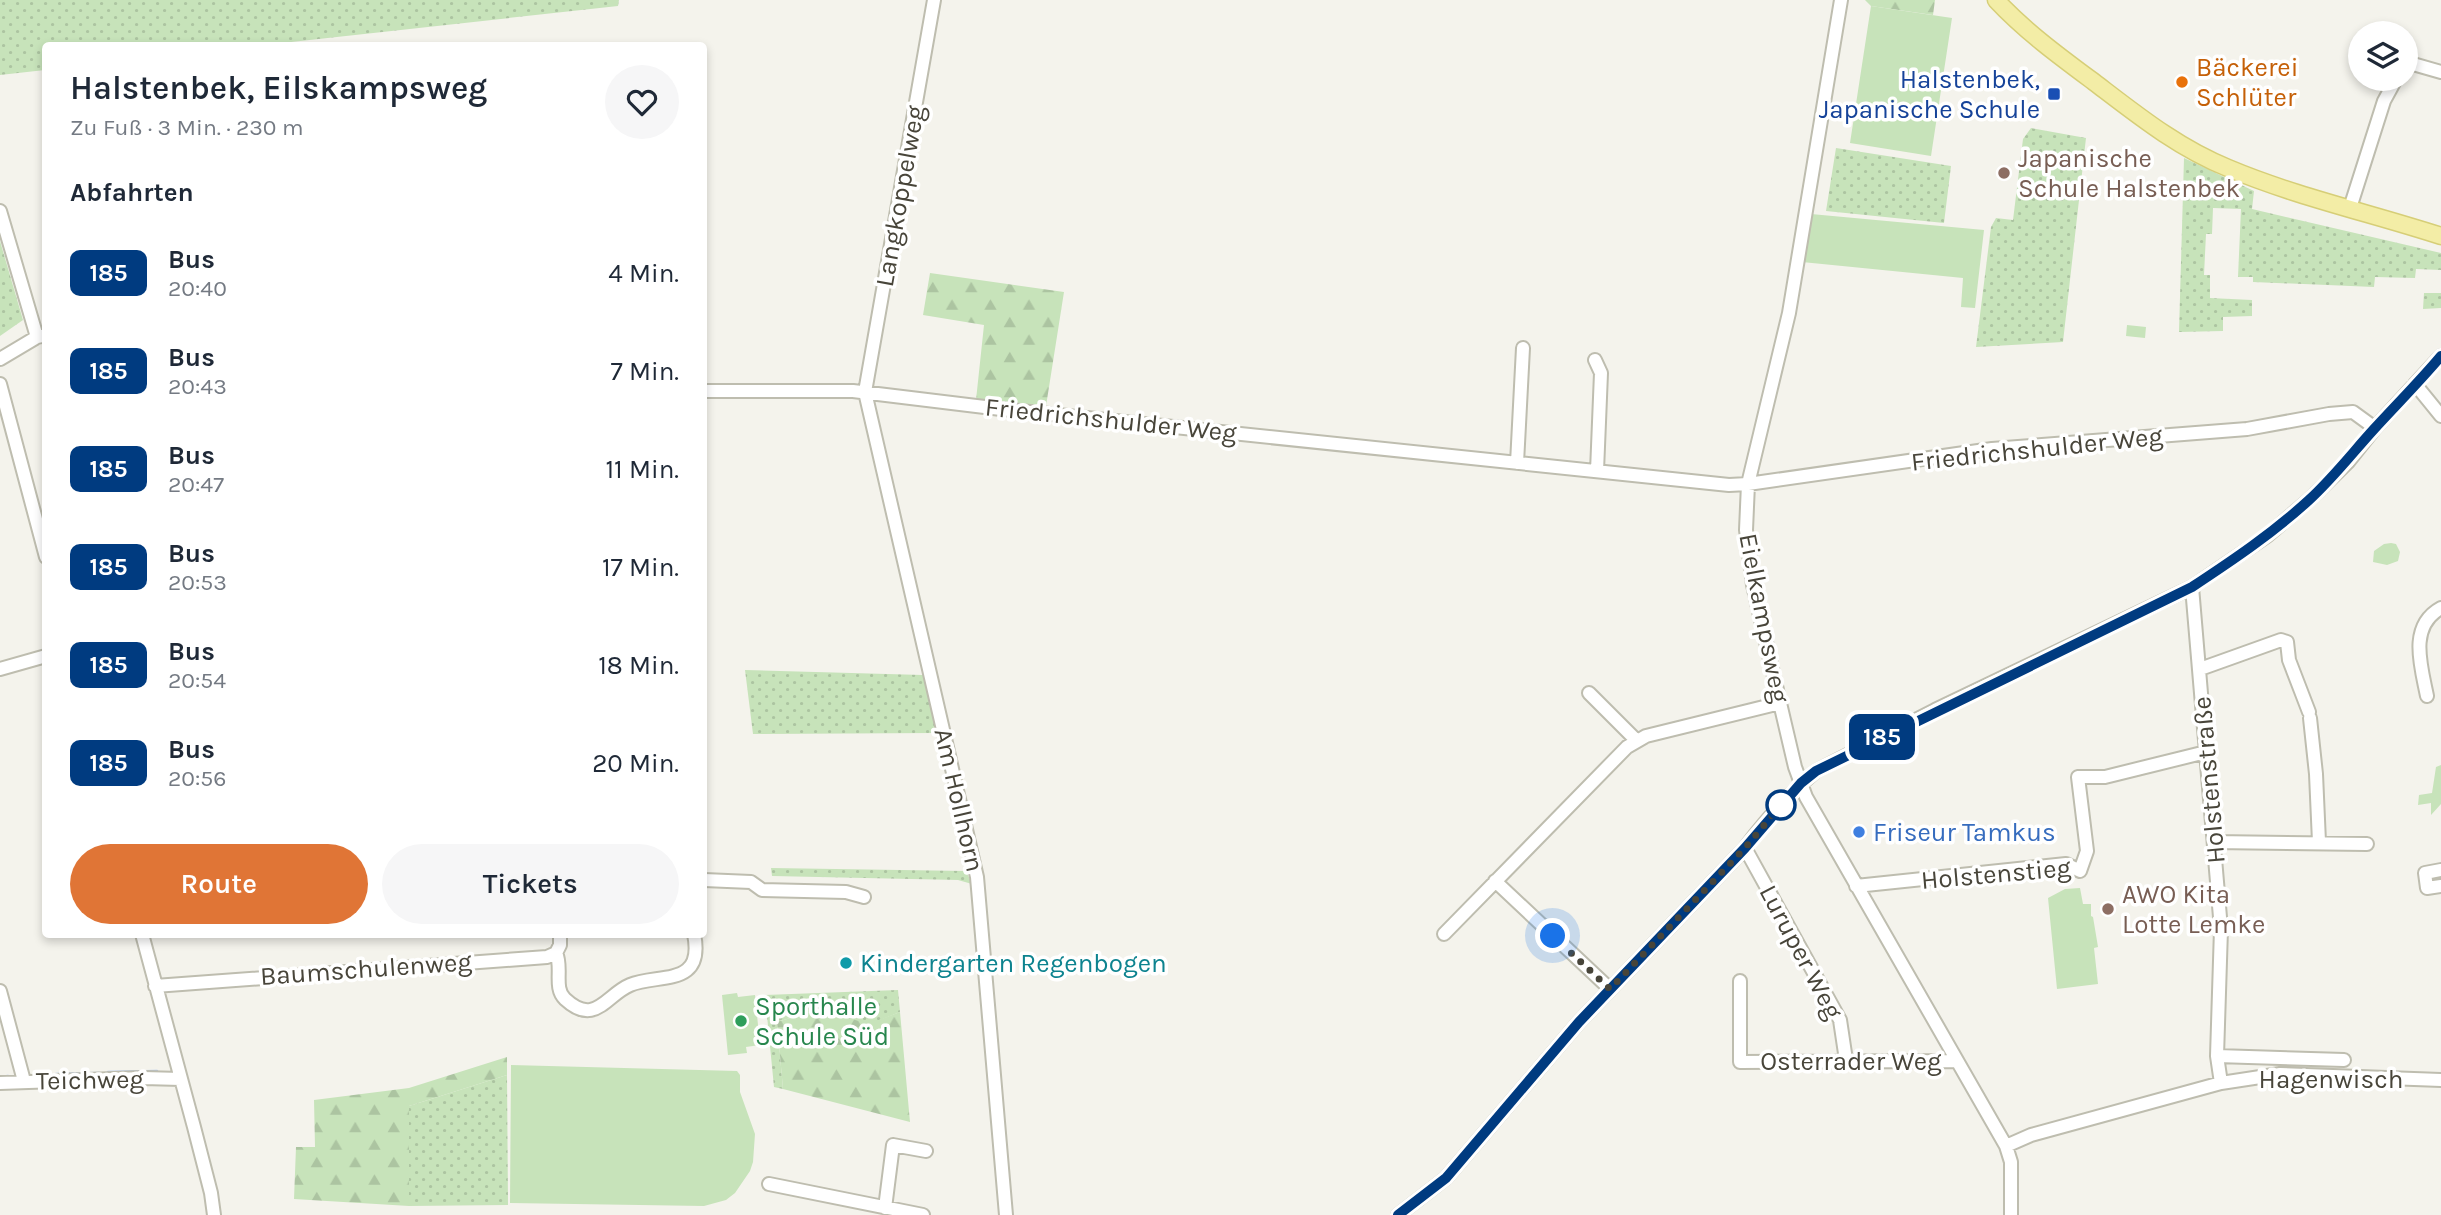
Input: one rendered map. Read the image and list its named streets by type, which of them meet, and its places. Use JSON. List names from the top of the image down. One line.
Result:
{"streets":{"street":["Langkoppelweg","Friedrichshulder Weg","Eielkampsweg","Holstenstraße","Am Hollhorn","Holstenstieg","Luruper Weg","Baumschulenweg","Osterrader Weg","Hagenwisch","Teichweg"]},"crossings":[["Langkoppelweg","Friedrichshulder Weg"],["Langkoppelweg","Am Hollhorn"],["Friedrichshulder Weg","Eielkampsweg"],["Friedrichshulder Weg","Am Hollhorn"],["Friedrichshulder Weg","Luruper Weg"],["Eielkampsweg","Holstenstieg"],["Eielkampsweg","Luruper Weg"],["Eielkampsweg","Osterrader Weg"],["Holstenstraße","Holstenstieg"],["Holstenstraße","Luruper Weg"],["Holstenstraße","Hagenwisch"],["Luruper Weg","Osterrader Weg"]],"places":{"other":["Bäckerei Schlüter","Japanische Schule Halstenbek","Friseur Tamkus","AWO Kita Lotte Lemke","Kindergarten Regenbogen","Sporthalle Schule Süd"],"transit":["Halstenbek, Japanische Schule"]},"lines":["bus line 185"],"page":{"on_map":"185","heading":[["Halstenbek, Eilskampsweg","Zu Fuß · 3 Min. · 230 m"],"Abfahrten"],"list":[{"mark":"185","name":"Bus","note":"20:40","value":"4 Min."},{"mark":"185","name":"Bus","note":"20:43","value":"7 Min."},{"mark":"185","name":"Bus","note":"20:47","value":"11 Min."},{"mark":"185","name":"Bus","note":"20:53","value":"17 Min."},{"mark":"185","name":"Bus","note":"20:54","value":"18 Min."},{"mark":"185","name":"Bus","note":"20:56","value":"20 Min."}],"buttons":["Route","Tickets"]}}
